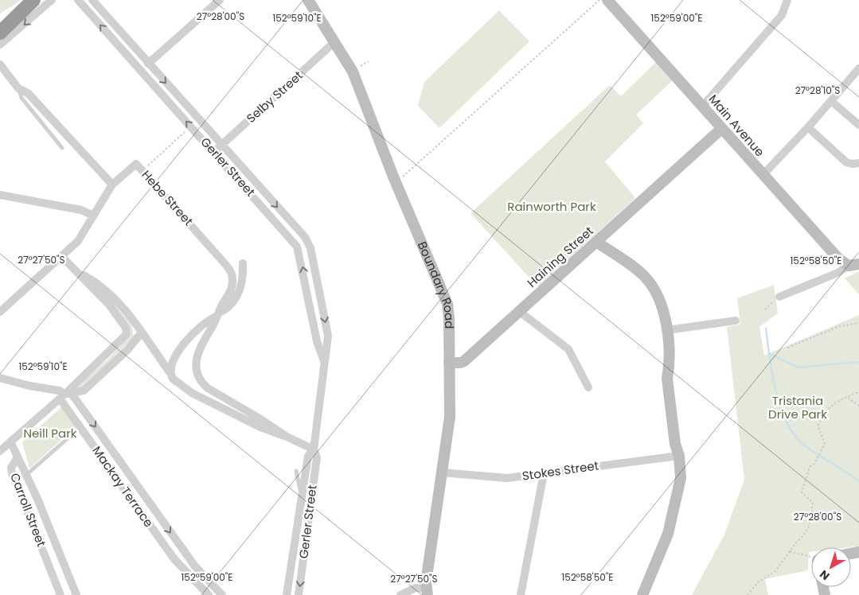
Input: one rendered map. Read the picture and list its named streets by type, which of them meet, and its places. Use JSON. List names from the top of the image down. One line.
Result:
{"streets":{"street":["Selby Street","Main Avenue","Gerler Street","Hebe Street","Haining Street","Boundary Road","Stokes Street","Mackay Terrace","Carroll Street"]},"crossings":[["Selby Street","Gerler Street"],["Selby Street","Boundary Road"],["Main Avenue","Haining Street"],["Gerler Street","Hebe Street"],["Haining Street","Boundary Road"],["Boundary Road","Stokes Street"]],"parks":["Rainworth Park","Tristania Drive Park","Neill Park"],"north":"bottom left","coordinates":["27°28'00\"S","152°59'10\"E","152°59'00\"E","27°28'10\"S","27°27'50\"S","152°58'50\"E"]}
